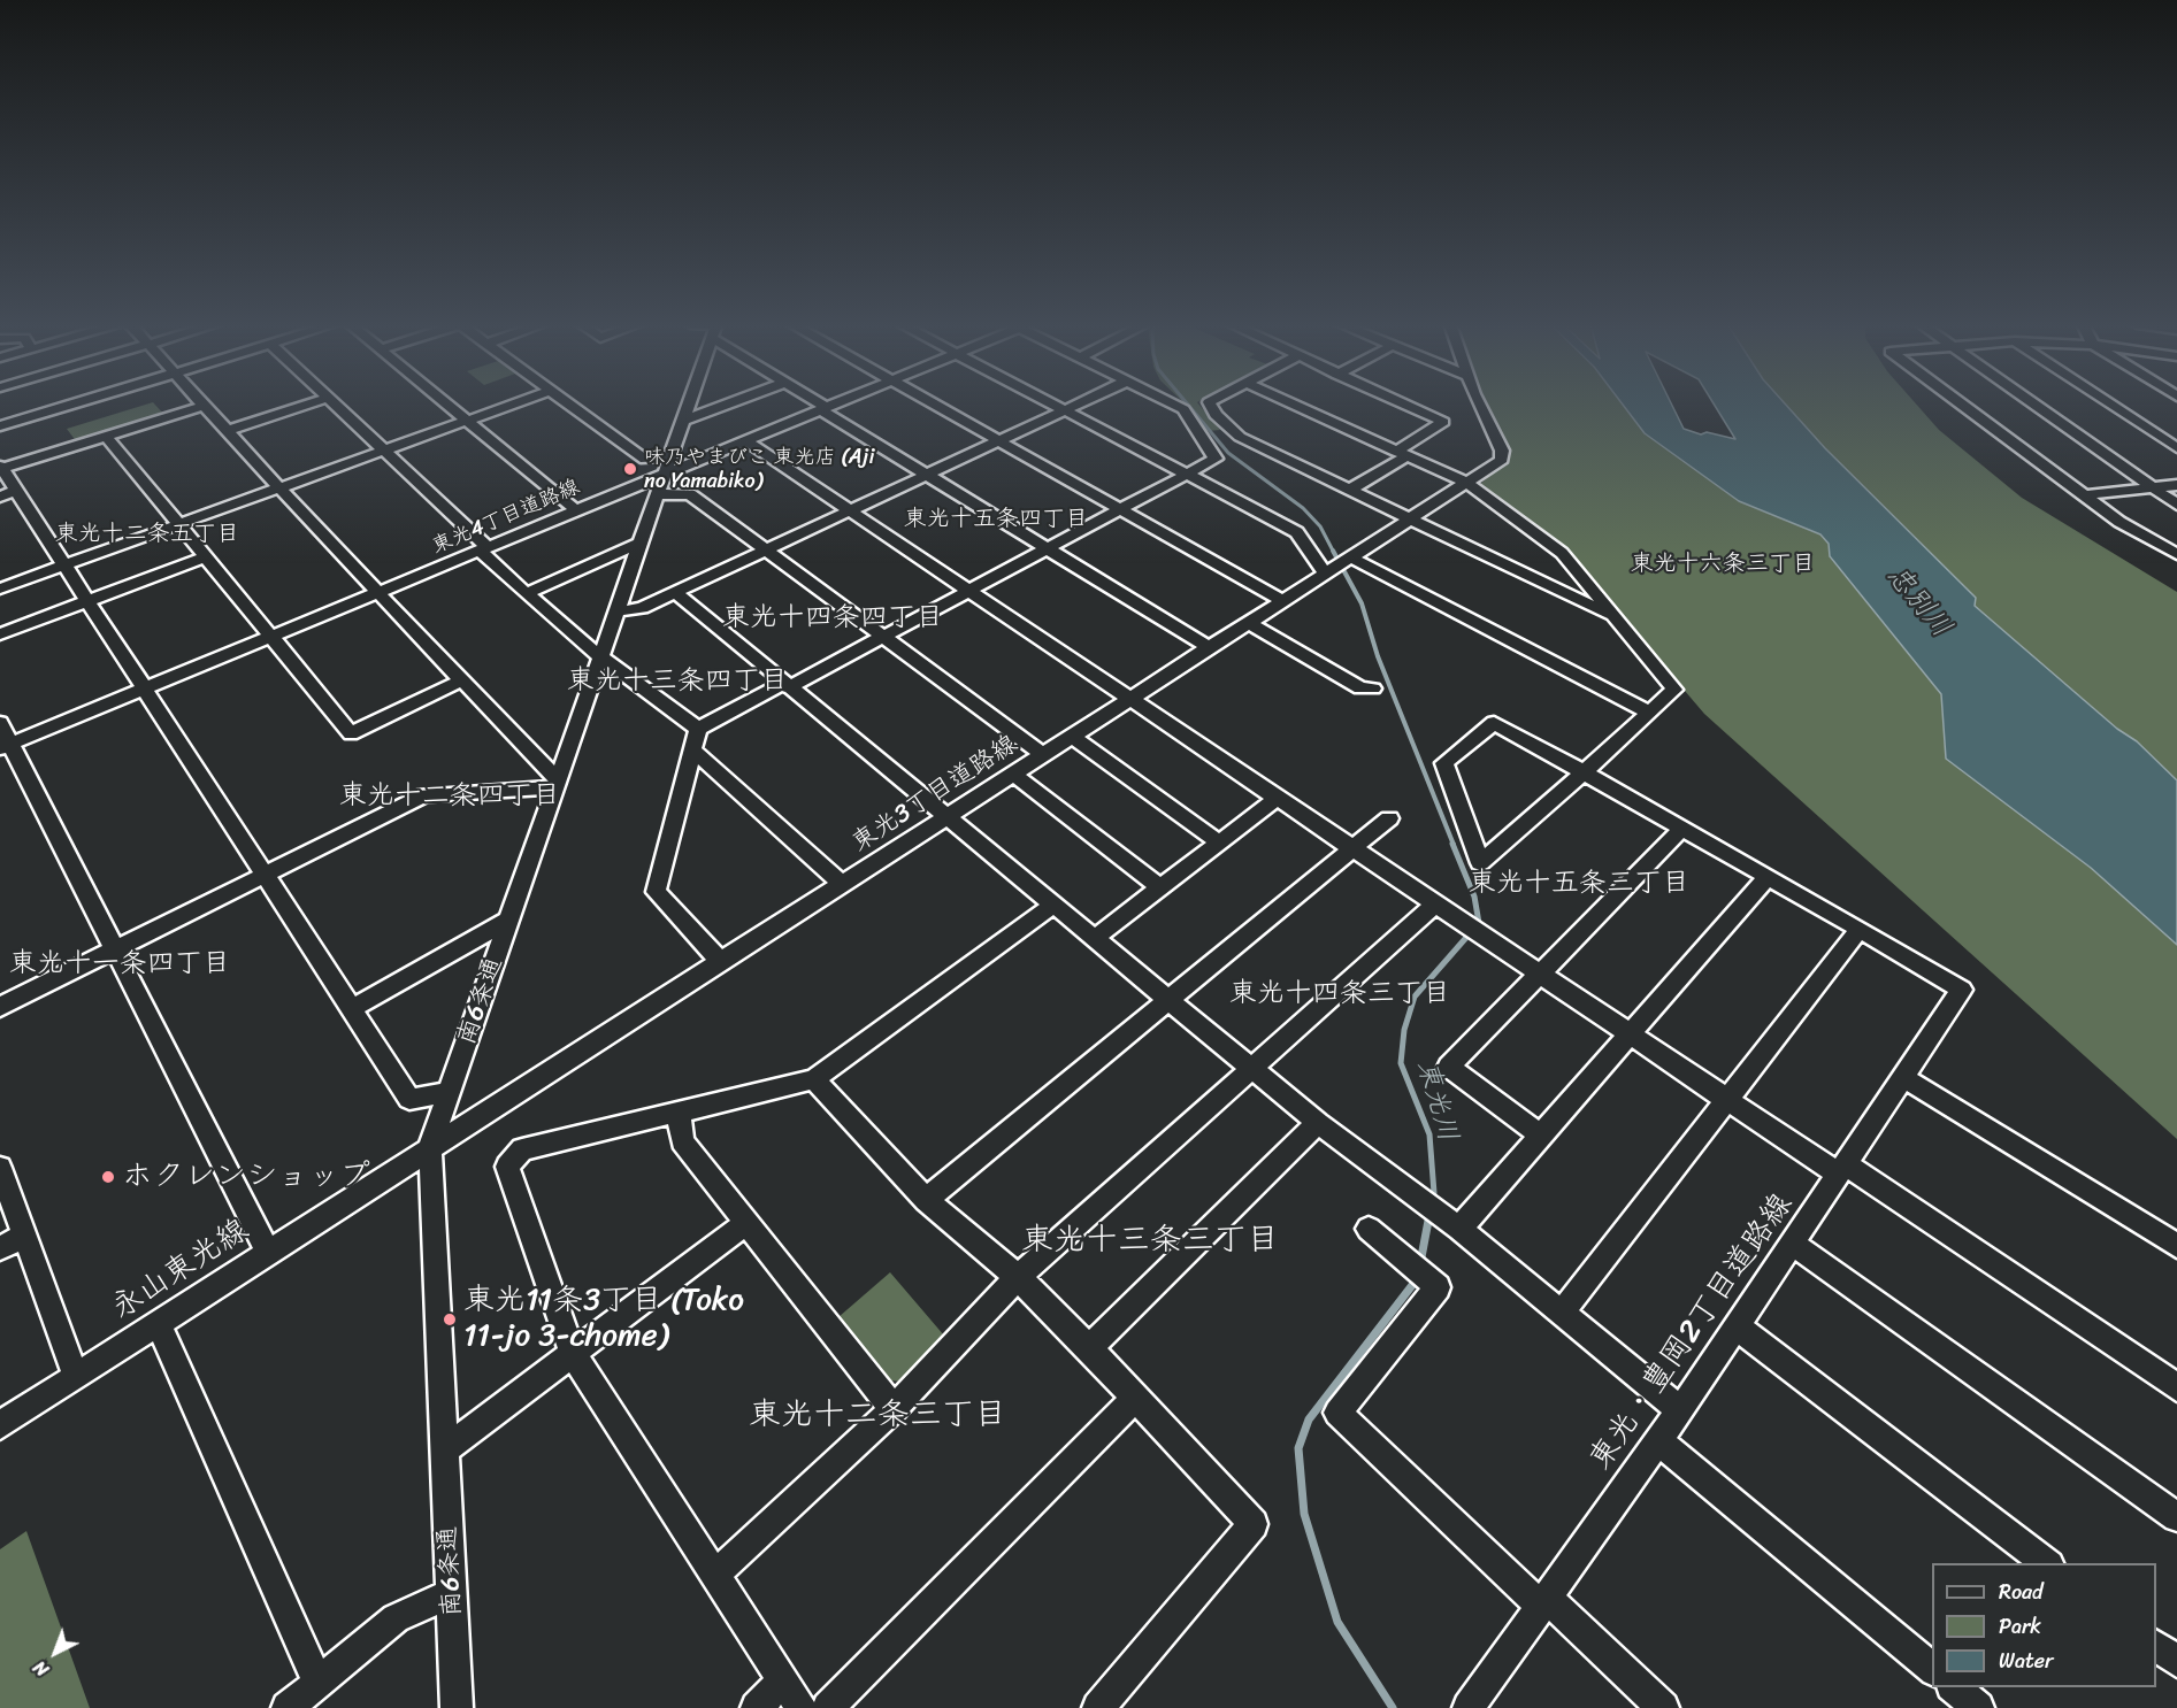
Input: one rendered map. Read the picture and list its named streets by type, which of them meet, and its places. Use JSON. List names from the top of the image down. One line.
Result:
{"streets":{"street":["東光4丁目道路線","東光3丁目道路線","南6条通","永山東光線","東光・豊岡2丁目道路線"]},"crossings":[["東光4丁目道路線","南6条通"],["東光3丁目道路線","南6条通"],["東光3丁目道路線","永山東光線"],["南6条通","永山東光線"]],"districts":["東光十五条四丁目","東光十二条五丁目","東光十六条三丁目","東光十四条四丁目","東光十三条四丁目","東光十二条四丁目","東光十五条三丁目","東光十一条四丁目","東光十四条三丁目","東光十三条三丁目","東光十二条三丁目"],"water":["忠別川","東光川"],"places":["味乃やまびこ 東光店 (Aji no Yamabiko)","ホクレンショップ","東光11条3丁目 (Toko 11-jo 3-chome)"],"legend":["Road","Park","Water"],"north":"bottom left"}
